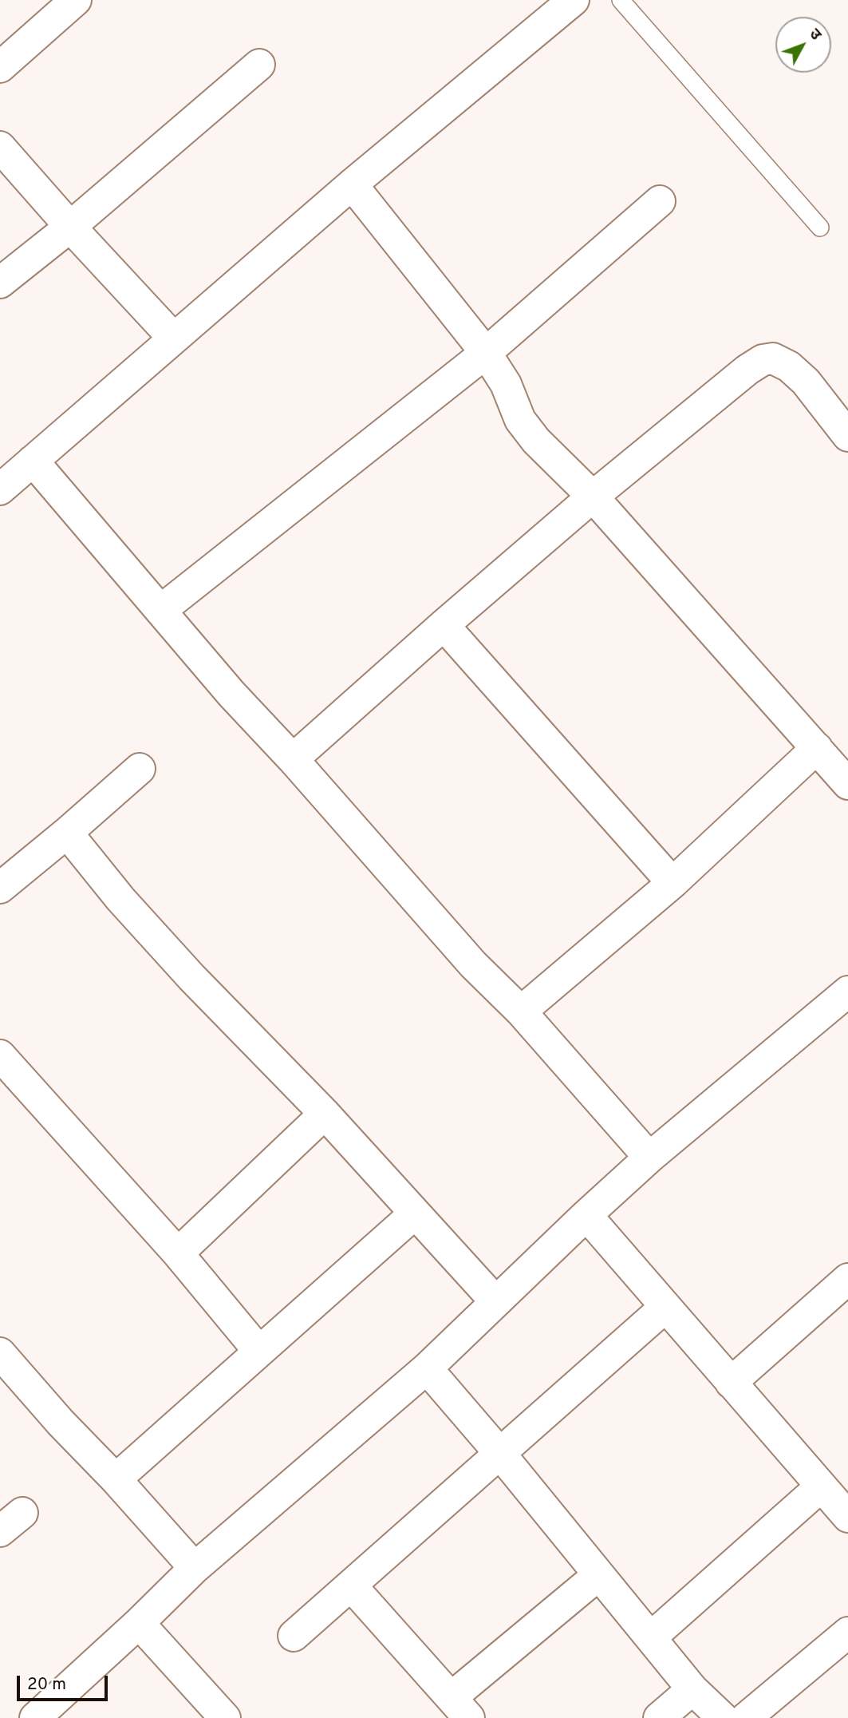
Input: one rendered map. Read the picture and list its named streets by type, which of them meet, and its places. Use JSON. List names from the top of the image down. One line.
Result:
{"scale_bar":"20 m","north":"top right"}
